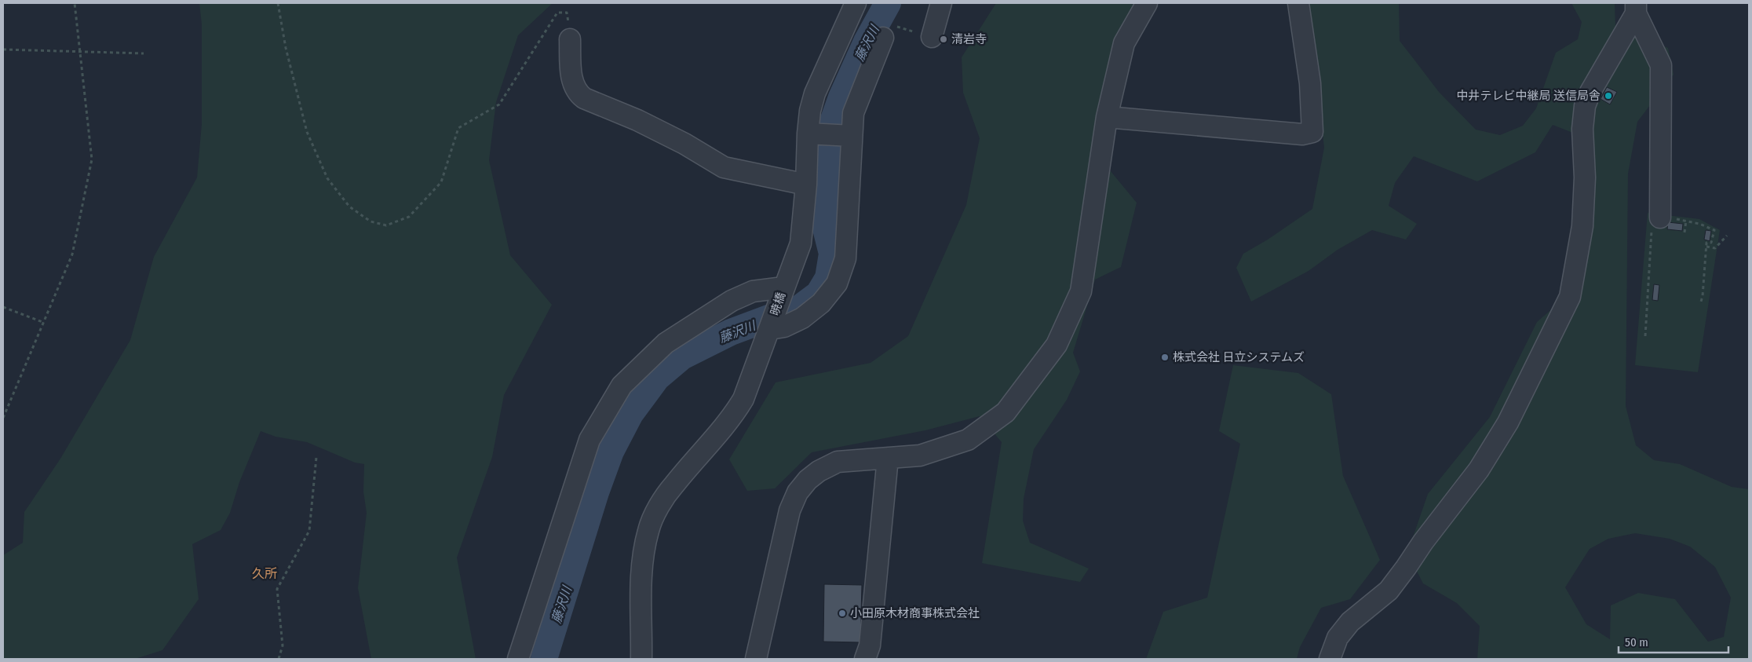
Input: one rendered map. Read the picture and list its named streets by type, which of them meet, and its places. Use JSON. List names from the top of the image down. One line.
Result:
{"streets":{"street":["暁橋"]},"districts":["久所"],"water":["藤沢川"],"places":["清岩寺","中井テレビ中継局 送信局舎","株式会社 日立システムズ","小田原木材商事株式会社"],"scale_bar":"50 m"}
